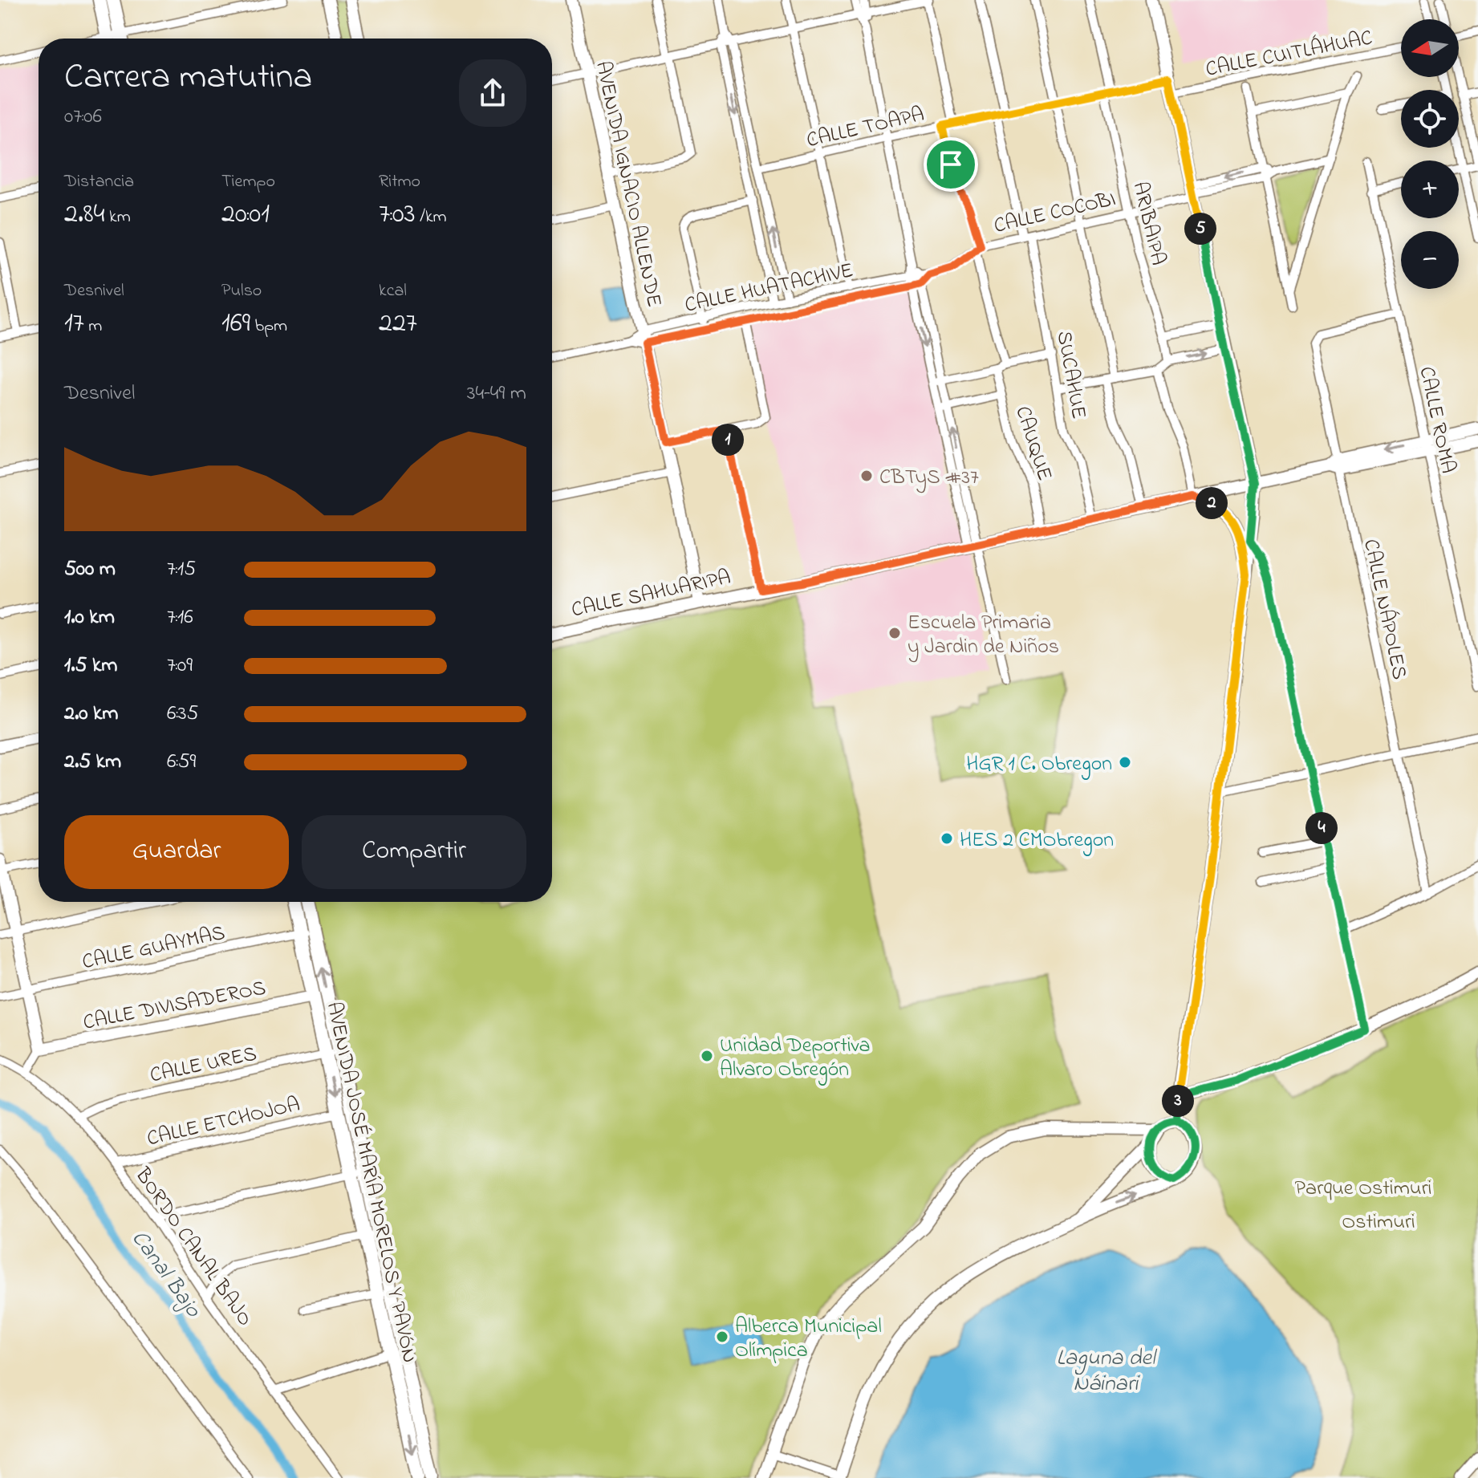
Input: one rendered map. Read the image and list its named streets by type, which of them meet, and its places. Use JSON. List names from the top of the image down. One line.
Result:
{"streets":{"main road":["AVENIDA JOSÉ MARÍA MORELOS Y PAVÓN"],"street":["CALLE CUITLÁHUAC","CALLE TOAPA","AVENIDA IGNACIO ALLENDE","CALLE COCOBI","ARIBAIPA","CALLE HUATACHIVE","SUCAHUE","CALLE ROMA","CAUQUE","CALLE SAHUARIPA","CALLE NÁPOLES","CALLE GUAYMAS","CALLE DIVISADEROS","CALLE URES","CALLE ETCHOJOA","BORDO CANAL BAJO"]},"crossings":[["CALLE TOAPA","ARIBAIPA"],["CALLE TOAPA","SUCAHUE"],["CALLE TOAPA","CAUQUE"],["AVENIDA IGNACIO ALLENDE","CALLE HUATACHIVE"],["AVENIDA IGNACIO ALLENDE","CALLE SAHUARIPA"],["CALLE COCOBI","ARIBAIPA"],["CALLE COCOBI","CALLE HUATACHIVE"],["CALLE COCOBI","SUCAHUE"],["CALLE COCOBI","CAUQUE"],["SUCAHUE","CALLE SAHUARIPA"],["CALLE ROMA","CALLE SAHUARIPA"],["CALLE ROMA","CALLE NÁPOLES"],["CAUQUE","CALLE SAHUARIPA"],["CALLE SAHUARIPA","CALLE NÁPOLES"],["CALLE GUAYMAS","AVENIDA JOSÉ MARÍA MORELOS Y PAVÓN"],["CALLE DIVISADEROS","AVENIDA JOSÉ MARÍA MORELOS Y PAVÓN"],["CALLE URES","AVENIDA JOSÉ MARÍA MORELOS Y PAVÓN"],["CALLE URES","BORDO CANAL BAJO"],["CALLE ETCHOJOA","AVENIDA JOSÉ MARÍA MORELOS Y PAVÓN"],["CALLE ETCHOJOA","BORDO CANAL BAJO"]],"water":["Canal Bajo","Laguna del Náinari"],"parks":["Parque Ostimuri","Ostimuri"],"places":["CBTyS #37","Escuela Primaria y Jardin de Niños","HGR 1 C. Obregon","HES 2 CMObregon","Unidad Deportiva Alvaro Obregón","Alberca Municipal Olímpica"],"north":"left","page":{"map_buttons":["+","−"],"heading":["Carrera matutina","07:06"],"stats":[["Distancia","2.84 km"],["Tiempo","20:01"],["Ritmo","7:03 /km"],["Desnivel","17 m"],["Pulso","169 bpm"],["kcal","227"]],"pins":["5","1","2","4","3"],"chart":["Desnivel","34–49 m"],"list":[{"name":"500 m","note":"7:15"},{"name":"1.0 km","note":"7:16"},{"name":"1.5 km","note":"7:09"},{"name":"2.0 km","note":"6:35"},{"name":"2.5 km","note":"6:59"}],"buttons":["Guardar","Compartir"]}}
